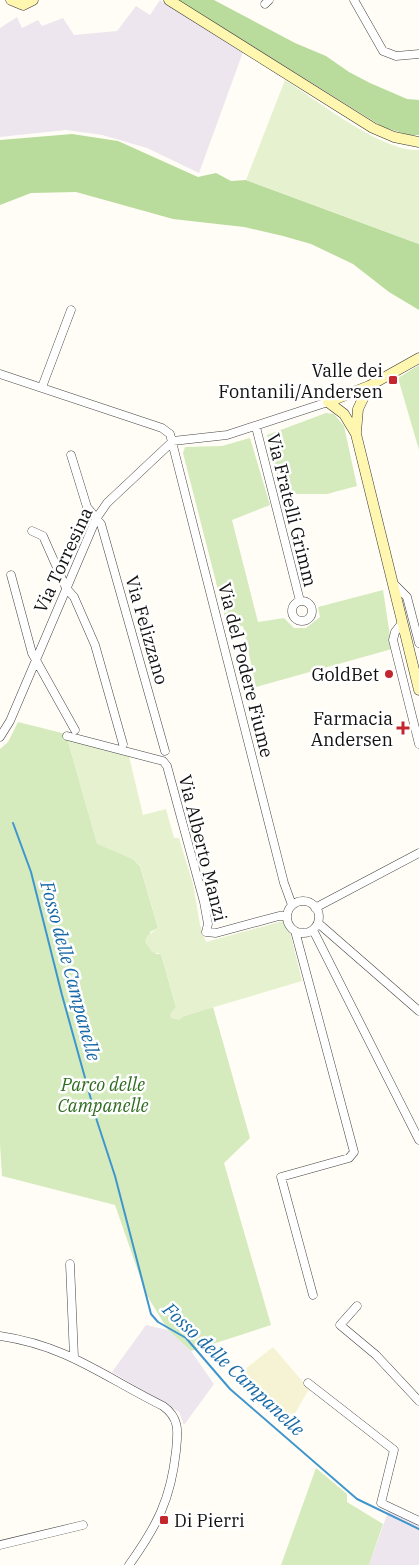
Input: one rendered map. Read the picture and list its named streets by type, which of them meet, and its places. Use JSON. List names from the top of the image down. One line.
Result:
{"streets":{"street":["Via Fratelli Grimm","Via Torresina","Via Felizzano","Via del Podere Fiume","Via Alberto Manzi"]},"crossings":[["Via Torresina","Via Felizzano"],["Via Torresina","Via del Podere Fiume"],["Via del Podere Fiume","Via Alberto Manzi"]],"water":["Fosso delle Campanelle"],"parks":["Parco delle Campanelle"],"places":{"transit":["Valle dei Fontanili/Andersen","Di Pierri"],"other":["GoldBet"],"health":["Farmacia Andersen"]}}
